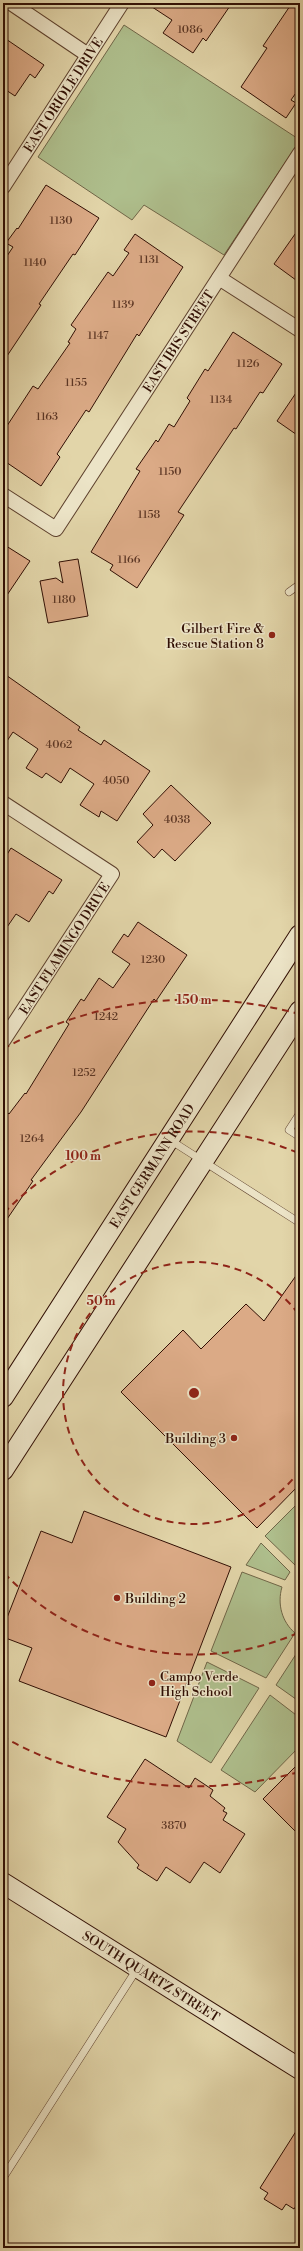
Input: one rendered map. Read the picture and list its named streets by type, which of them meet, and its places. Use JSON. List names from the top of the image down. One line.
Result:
{"streets":{"main road":["EAST GERMANN ROAD","SOUTH QUARTZ STREET"],"street":["EAST ORIOLE DRIVE","EAST IBIS STREET","EAST FLAMINGO DRIVE"]},"places":["Gilbert Fire & Rescue Station 8","Building 3","Building 2","Campo Verde High School"],"house_numbers":["1086","1130","1131","1140","1139","1147","1126","1155","1134","1163","1150","1158","1166","1180","4062","4050","4038","1230","1242","1252","1264","3870"],"rings":["150 m","100 m","50 m"]}
